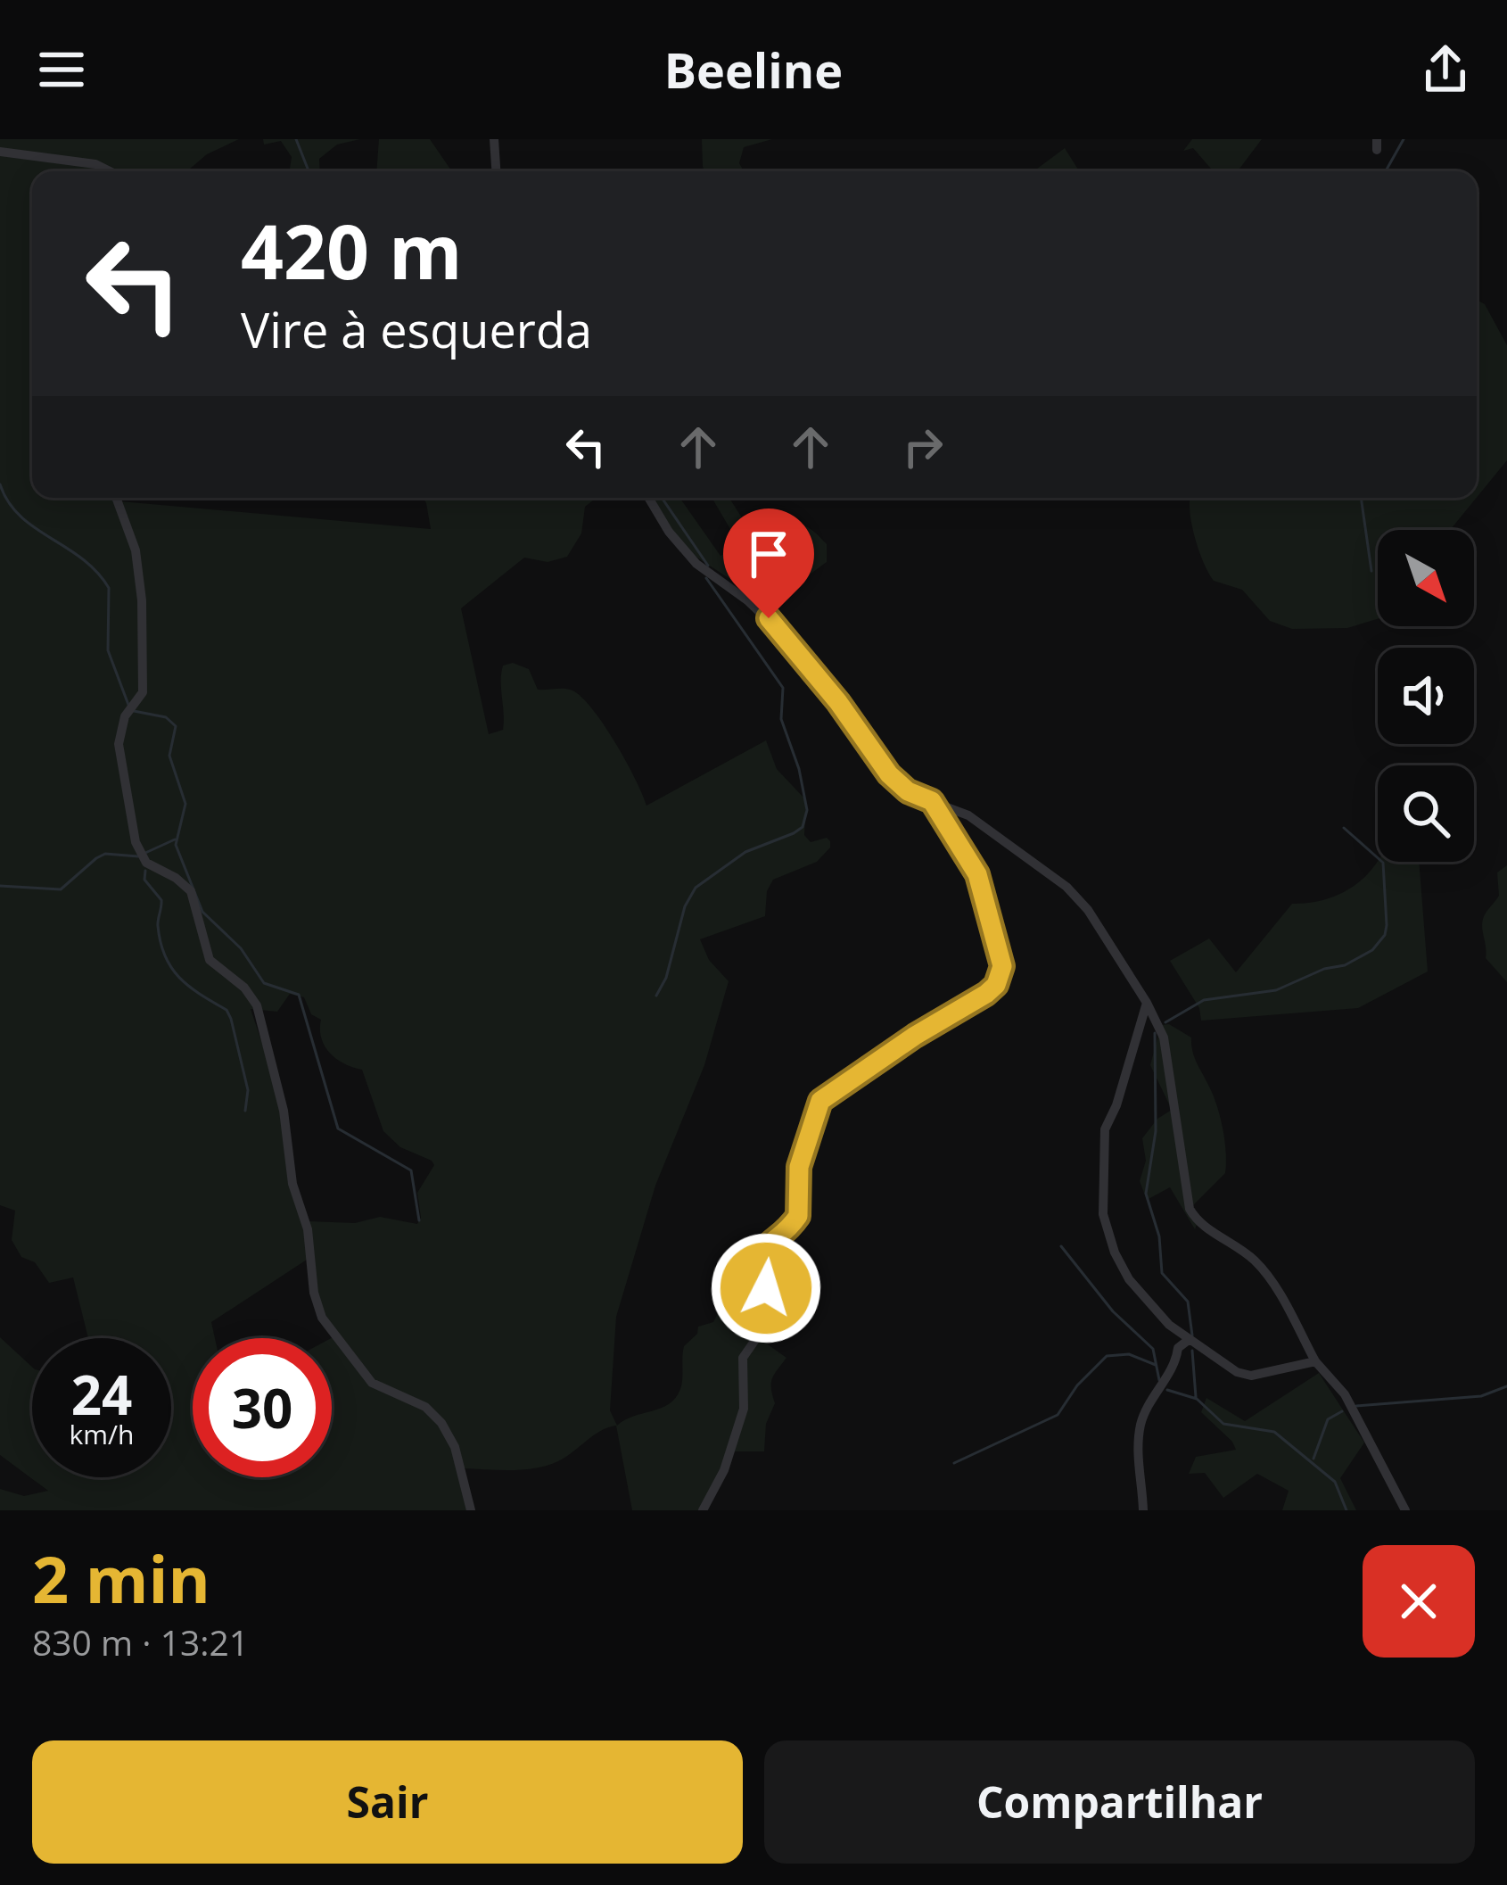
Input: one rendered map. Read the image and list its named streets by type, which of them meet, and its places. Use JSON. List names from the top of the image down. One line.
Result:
{"north":"bottom right","page":{"header":"Beeline","turn":["420 m","Vire à esquerda"],"speed":"24 km/h","limit":"30","heading":["2 min","830 m · 13:21"],"buttons":["Sair","Compartilhar"]}}
